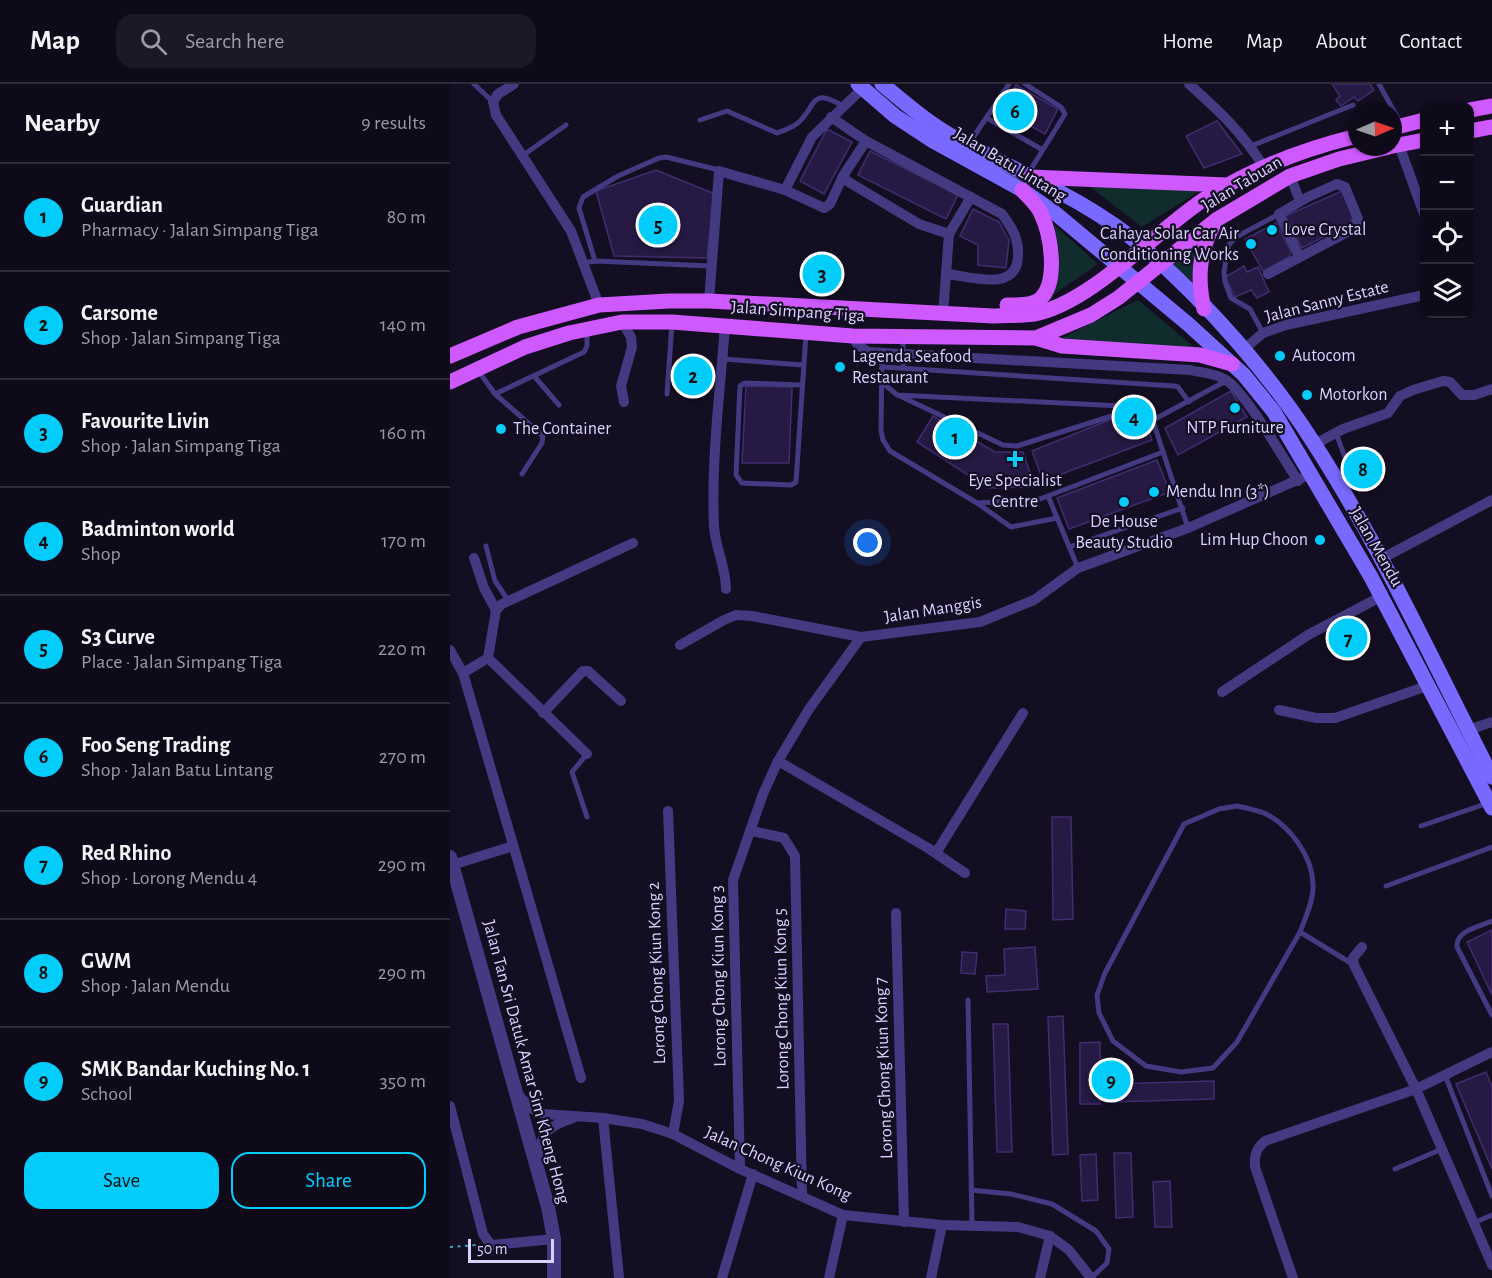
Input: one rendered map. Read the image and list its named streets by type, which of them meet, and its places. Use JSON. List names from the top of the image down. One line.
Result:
{"streets":{"main road":["Jalan Batu Lintang","Jalan Tabuan","Jalan Simpang Tiga","Jalan Mendu"],"street":["Jalan Sanny Estate","Jalan Manggis","Lorong Chong Kiun Kong 2","Lorong Chong Kiun Kong 3","Lorong Chong Kiun Kong 5","Jalan Tan Sri Datuk Amar Sim Kheng Hong","Lorong Chong Kiun Kong 7","Jalan Chong Kiun Kong"]},"crossings":[["Jalan Batu Lintang","Jalan Tabuan"],["Jalan Batu Lintang","Jalan Simpang Tiga"],["Jalan Batu Lintang","Jalan Mendu"],["Jalan Tabuan","Jalan Simpang Tiga"],["Jalan Tabuan","Jalan Mendu"],["Jalan Sanny Estate","Jalan Mendu"],["Jalan Simpang Tiga","Jalan Mendu"],["Jalan Mendu","Jalan Manggis"],["Jalan Manggis","Lorong Chong Kiun Kong 3"],["Lorong Chong Kiun Kong 2","Jalan Chong Kiun Kong"],["Lorong Chong Kiun Kong 3","Lorong Chong Kiun Kong 5"],["Lorong Chong Kiun Kong 3","Jalan Chong Kiun Kong"],["Lorong Chong Kiun Kong 5","Jalan Chong Kiun Kong"],["Jalan Tan Sri Datuk Amar Sim Kheng Hong","Jalan Chong Kiun Kong"],["Lorong Chong Kiun Kong 7","Jalan Chong Kiun Kong"]],"places":{"other":["Love Crystal","Cahaya Solar Car Air Conditioning Works","Autocom","Lagenda Seafood Restaurant","Motorkon","NTP Furniture","The Container","Mendu Inn (3*)","De House Beauty Studio","Lim Hup Choon"],"health":["Eye Specialist Centre"]},"scale_bar":"50 m","north":"right","page":{"header":"Map","search":"Search here","nav":["Home","Map","About","Contact"],"heading":["Nearby","9 results"],"pins":["6","5","3","2","4","1","8","7","9"],"map_buttons":["+","−"],"list":[{"mark":"1","name":"Guardian","note":"Pharmacy · Jalan Simpang Tiga","value":"80 m"},{"mark":"2","name":"Carsome","note":"Shop · Jalan Simpang Tiga","value":"140 m"},{"mark":"3","name":"Favourite Livin","note":"Shop · Jalan Simpang Tiga","value":"160 m"},{"mark":"4","name":"Badminton world","note":"Shop","value":"170 m"},{"mark":"5","name":"S3 Curve","note":"Place · Jalan Simpang Tiga","value":"220 m"},{"mark":"6","name":"Foo Seng Trading","note":"Shop · Jalan Batu Lintang","value":"270 m"},{"mark":"7","name":"Red Rhino","note":"Shop · Lorong Mendu 4","value":"290 m"},{"mark":"8","name":"GWM","note":"Shop · Jalan Mendu","value":"290 m"},{"mark":"9","name":"SMK Bandar Kuching No. 1","note":"School","value":"350 m"}],"buttons":["Save","Share"],"scale":"50 m"}}
